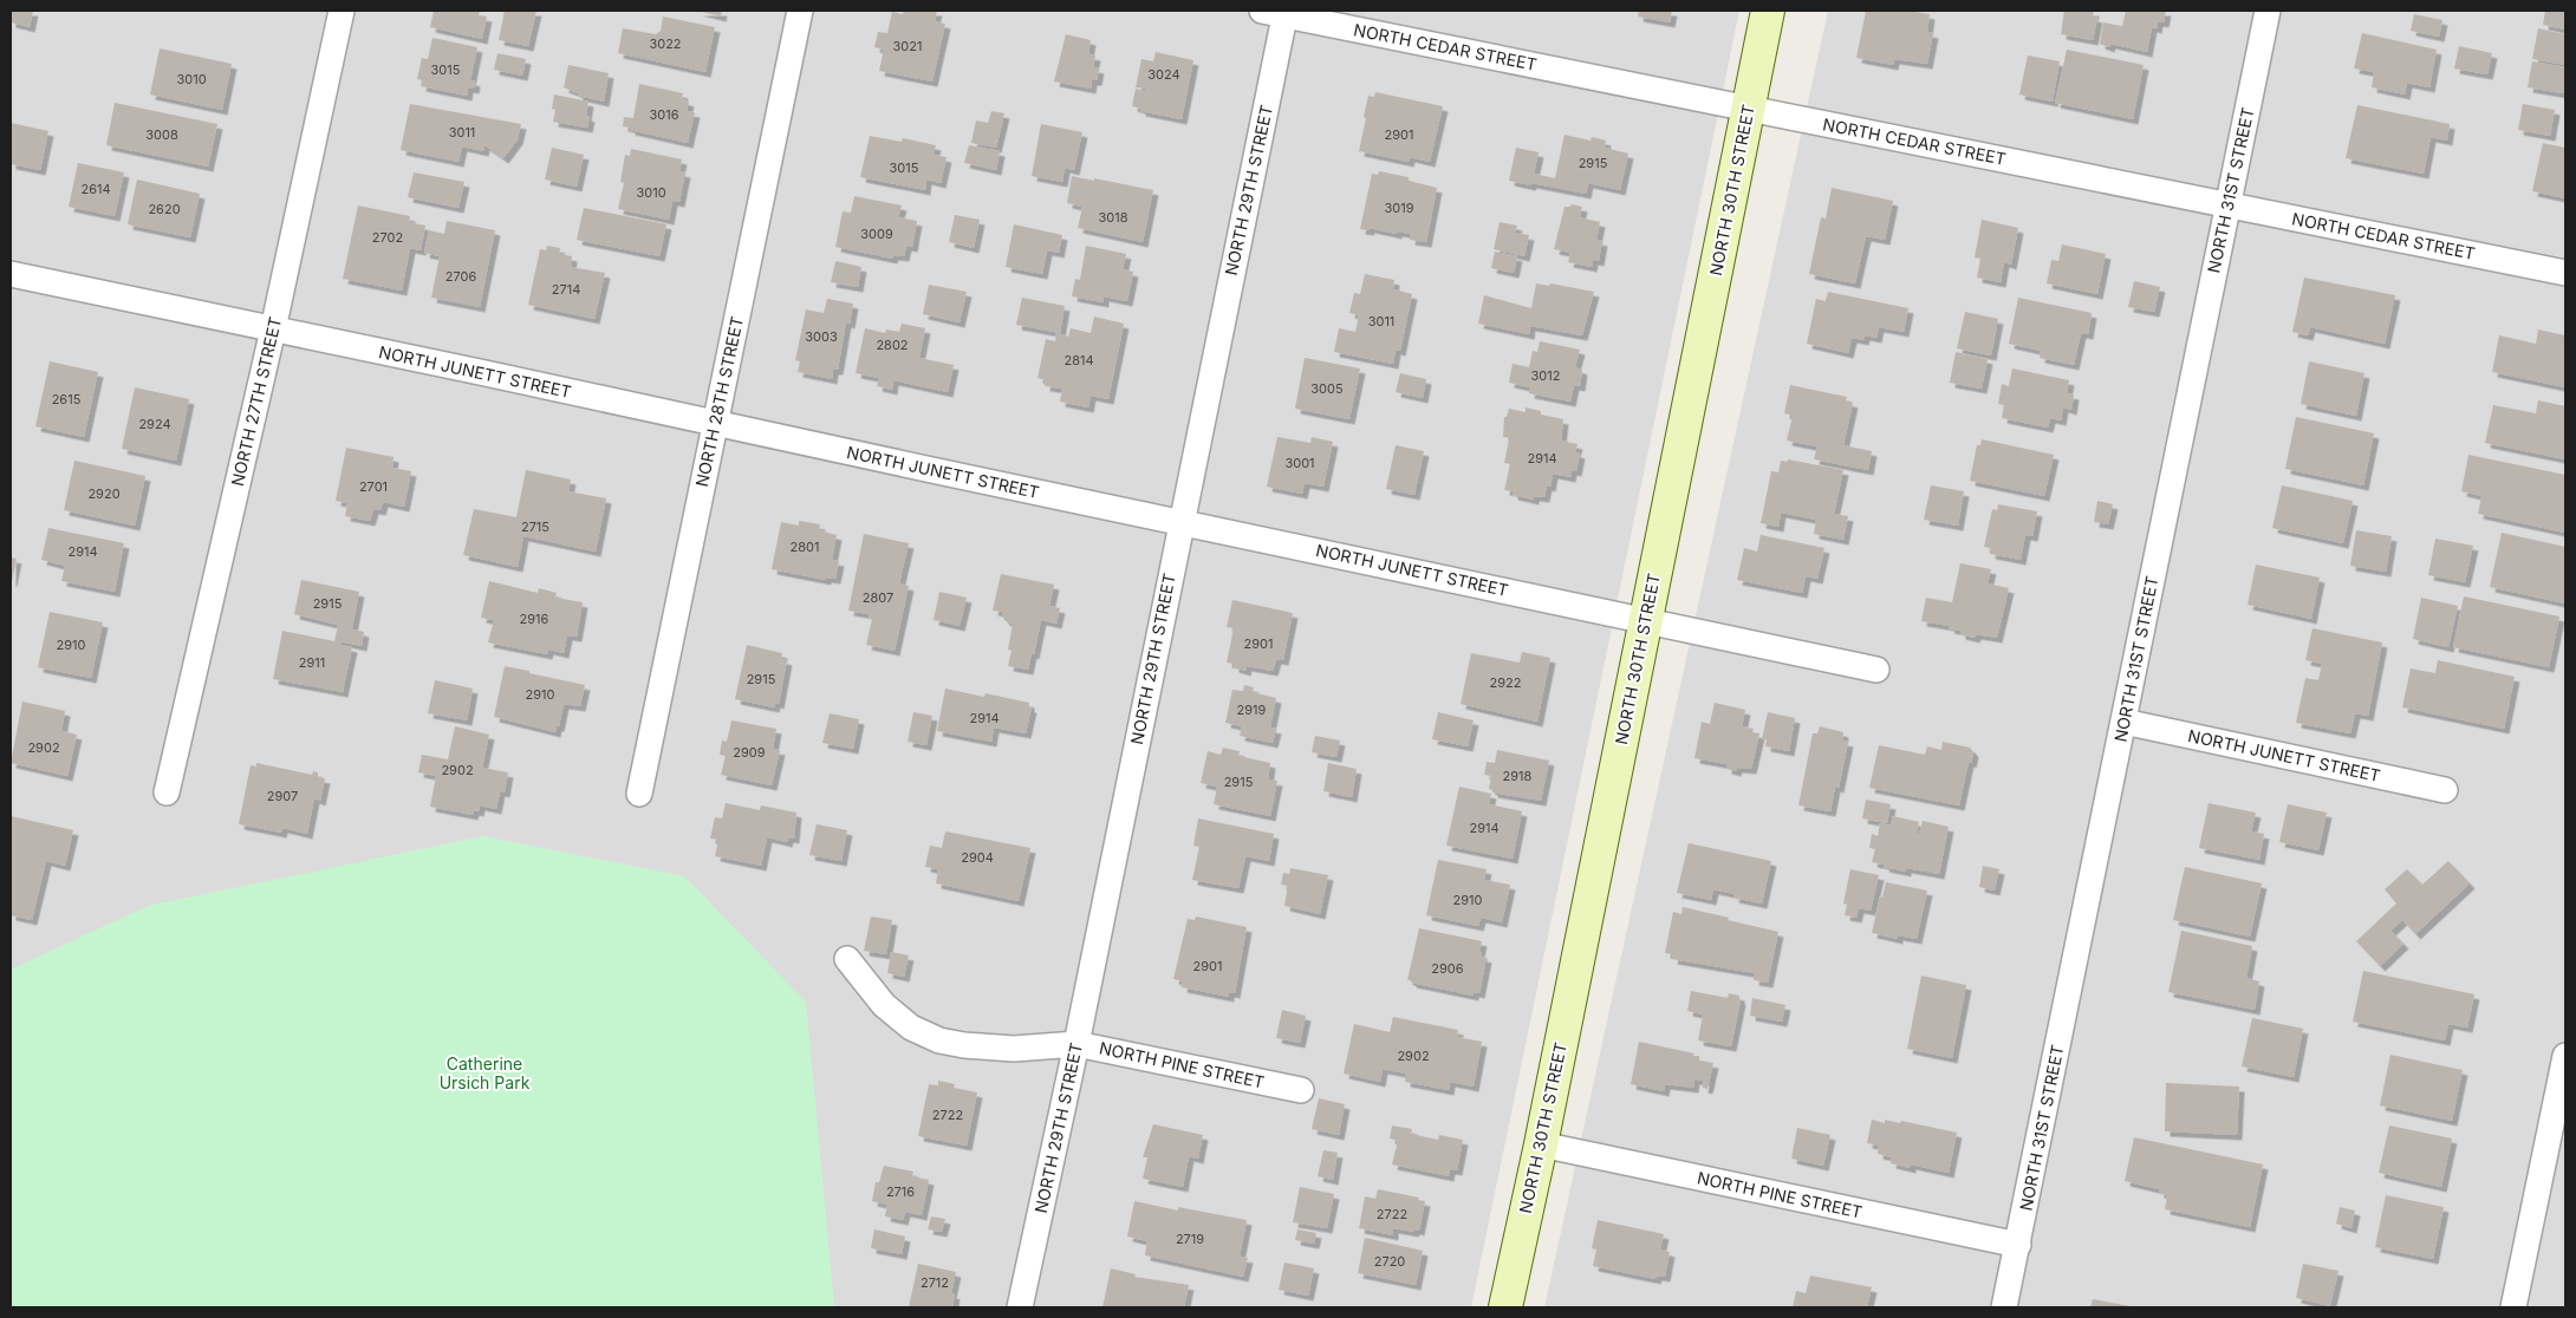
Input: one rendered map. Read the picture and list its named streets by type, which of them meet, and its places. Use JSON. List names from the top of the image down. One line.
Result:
{"streets":{"main road":["NORTH 30TH STREET"],"street":["NORTH CEDAR STREET","NORTH 29TH STREET","NORTH 31ST STREET","NORTH JUNETT STREET","NORTH 27TH STREET","NORTH 28TH STREET","NORTH PINE STREET"]},"crossings":[["NORTH CEDAR STREET","NORTH 29TH STREET"],["NORTH CEDAR STREET","NORTH 30TH STREET"],["NORTH CEDAR STREET","NORTH 31ST STREET"],["NORTH 29TH STREET","NORTH JUNETT STREET"],["NORTH 29TH STREET","NORTH PINE STREET"],["NORTH 30TH STREET","NORTH JUNETT STREET"],["NORTH 30TH STREET","NORTH PINE STREET"],["NORTH 31ST STREET","NORTH JUNETT STREET"],["NORTH 31ST STREET","NORTH PINE STREET"],["NORTH JUNETT STREET","NORTH 27TH STREET"],["NORTH JUNETT STREET","NORTH 28TH STREET"]],"parks":["Catherine Ursich Park"],"house_numbers":["3022","3021","3015","3024","3010","3016","3011","3008","2901","2915","3015","2614","3010","3019","2620","3018","3009","2702","2706","2714","3011","3003","2802","2814","3012","3005","2615","2924","2914","3001","2701","2920","2715","2801","2914","2807","2915","2916","2901","2910","2911","2915","2922","2910","2919","2914","2902","2909","2902","2918","2915","2907","2914","2904","2910","2901","2906","2902","2722","2716","2722","2719","2720","2712"]}
